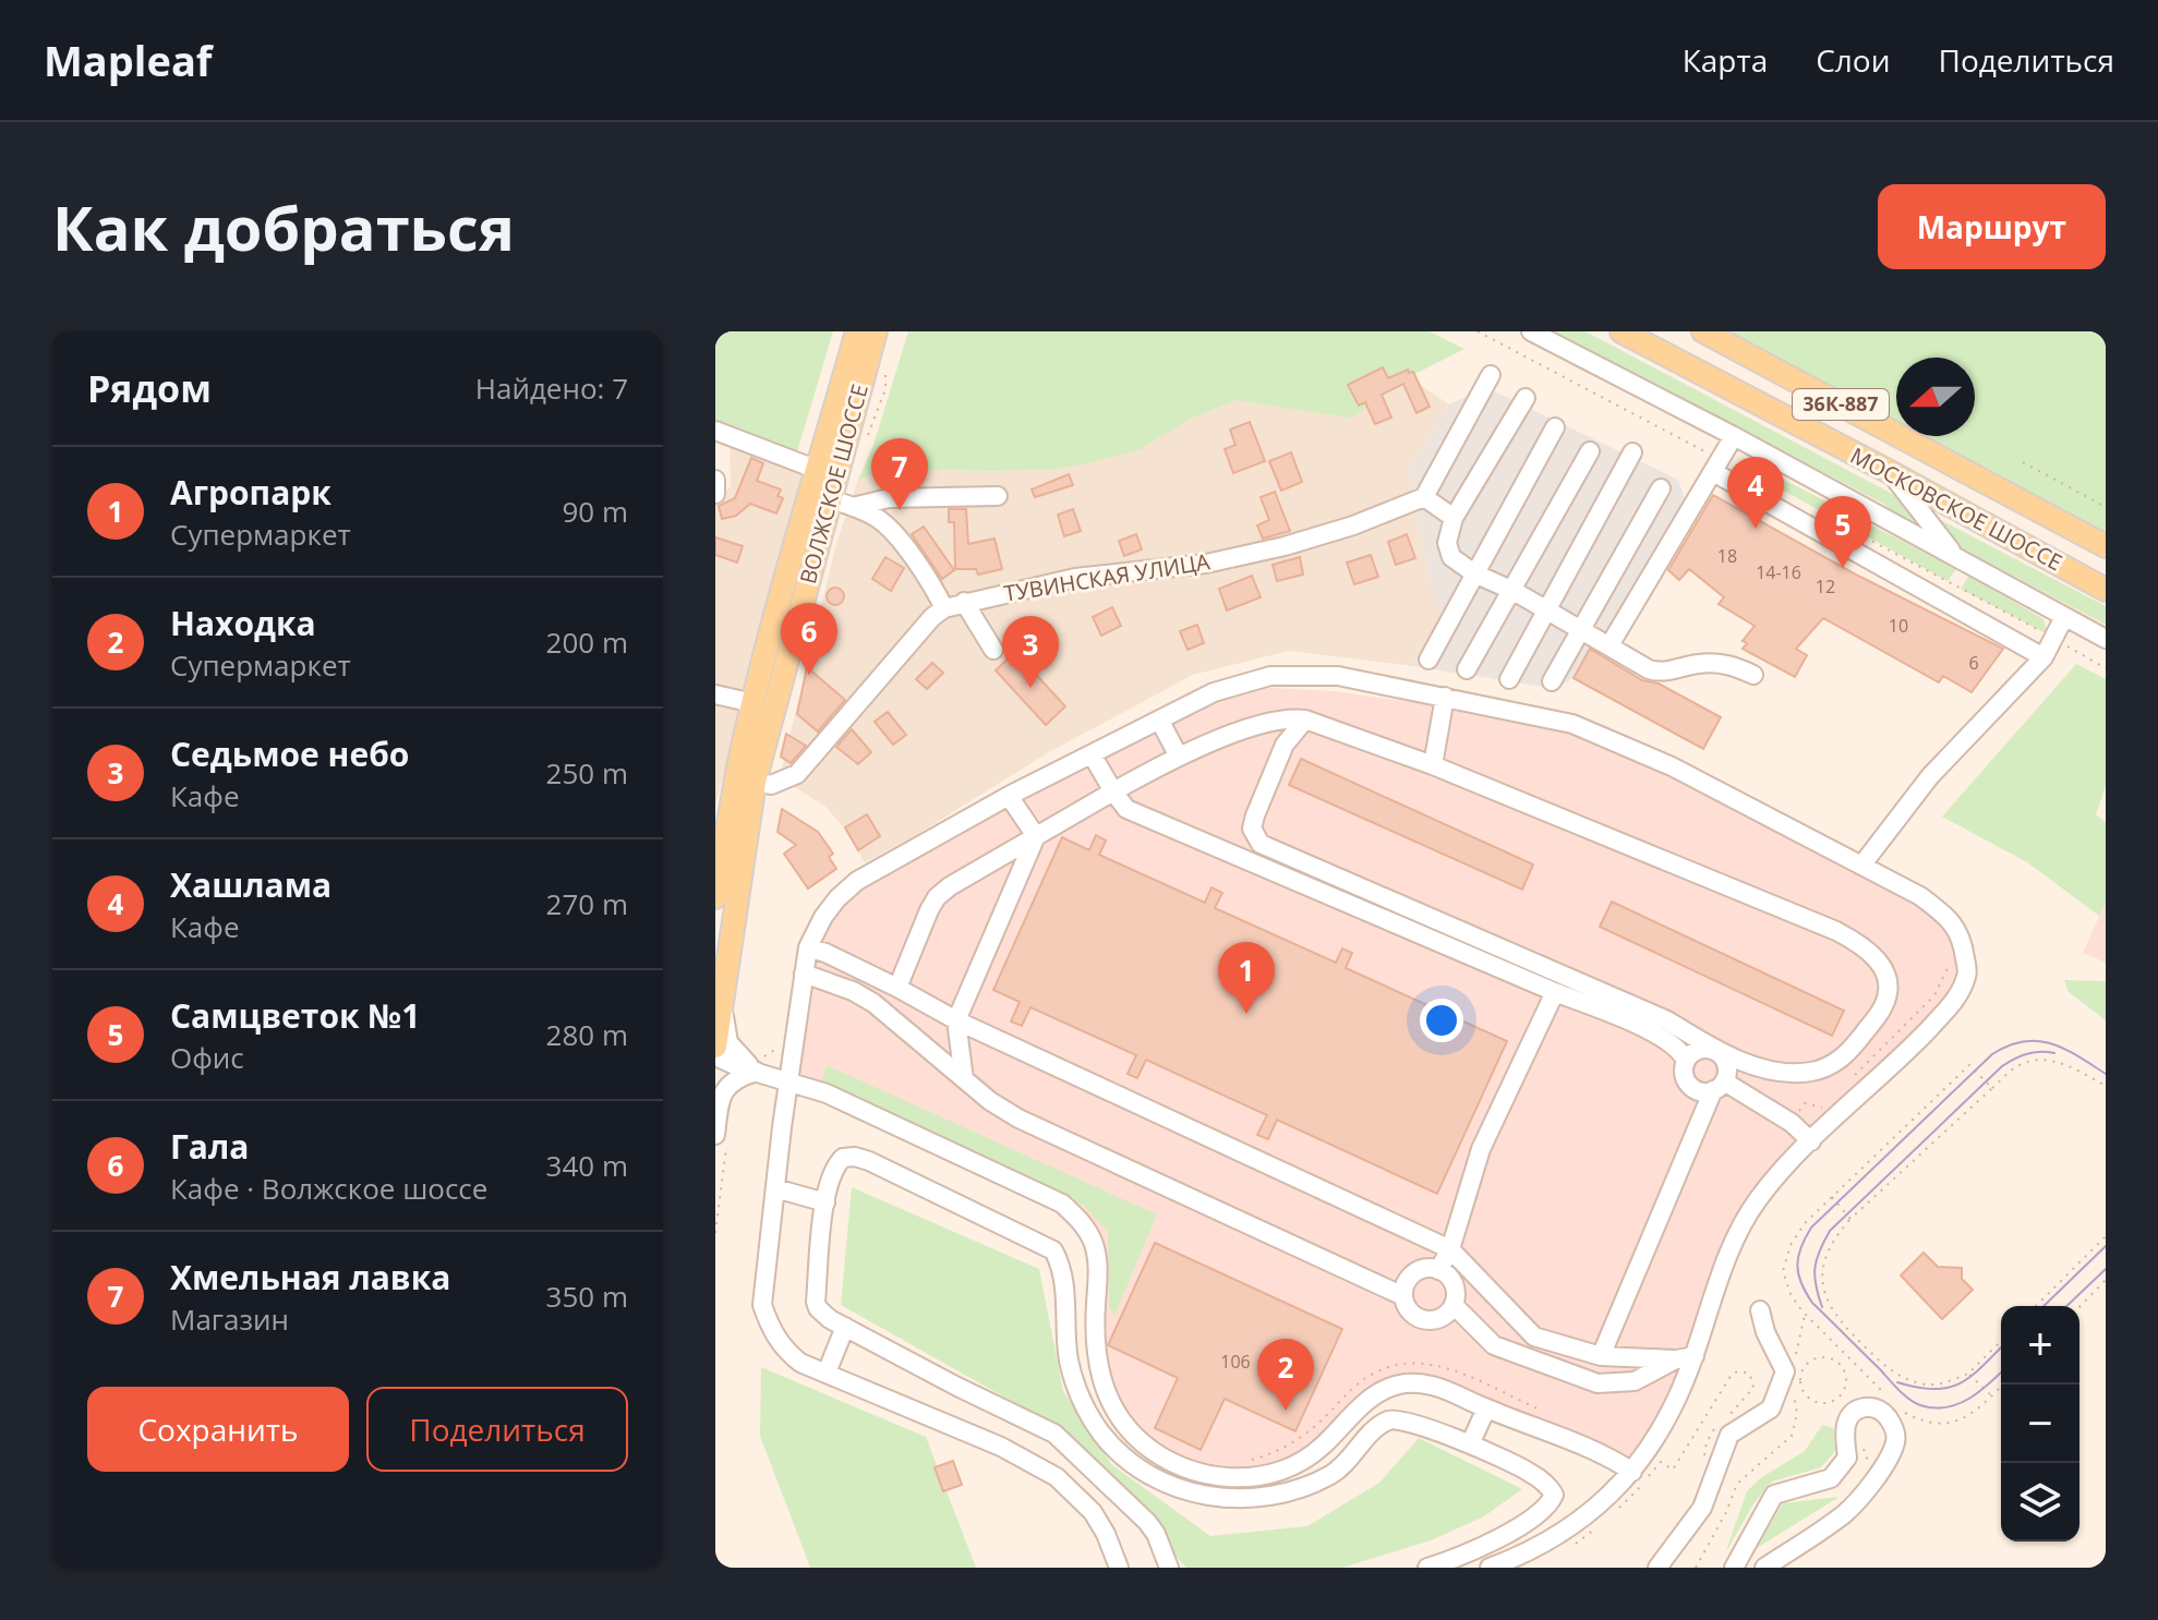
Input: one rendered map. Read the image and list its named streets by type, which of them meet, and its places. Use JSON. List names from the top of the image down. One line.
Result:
{"streets":{"main road":["36К-887","ВОЛЖСКОЕ ШОССЕ","МОСКОВСКОЕ ШОССЕ"],"street":["ТУВИНСКАЯ УЛИЦА"]},"crossings":[["ВОЛЖСКОЕ ШОССЕ","ТУВИНСКАЯ УЛИЦА"]],"house_numbers":["18","14-16","12","10","6","106"],"north":"left","page":{"header":"Mapleaf","nav":["Карта","Слои","Поделиться"],"buttons":["Маршрут",["Сохранить","Поделиться"]],"title":"Как добраться","heading":["Рядом","Найдено: 7"],"pins":["7","4","5","6","3","1","2"],"list":[{"mark":"1","name":"Агропарк","note":"Супермаркет","value":"90 m"},{"mark":"2","name":"Находка","note":"Супермаркет","value":"200 m"},{"mark":"3","name":"Седьмое небо","note":"Кафе","value":"250 m"},{"mark":"4","name":"Хашлама","note":"Кафе","value":"270 m"},{"mark":"5","name":"Самцветок №1","note":"Офис","value":"280 m"},{"mark":"6","name":"Гала","note":"Кафе · Волжское шоссе","value":"340 m"},{"mark":"7","name":"Хмельная лавка","note":"Магазин","value":"350 m"}],"map_buttons":["+","−"]}}
